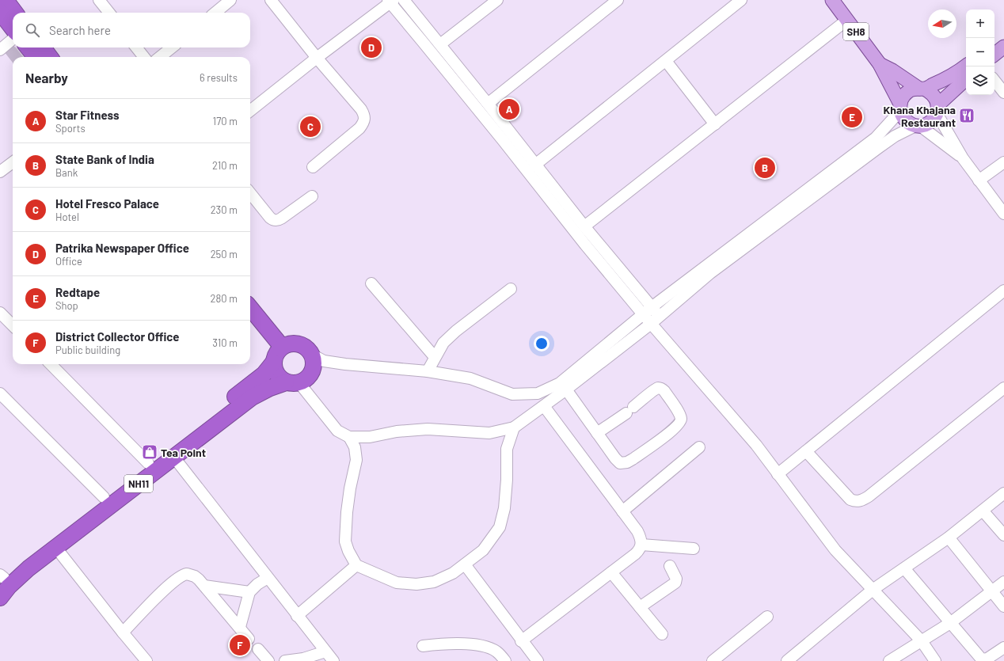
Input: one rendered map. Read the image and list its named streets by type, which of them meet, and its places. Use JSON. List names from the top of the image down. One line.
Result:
{"streets":{"highway":["NH11"],"main road":["SH8"]},"places":{"restaurant":["Khana Khajana Restaurant"],"shop":["Tea Point"]},"north":"left","page":{"map_buttons":["+","−"],"search":"Search here","pins":["D","A","E","C","B","F"],"heading":["Nearby","6 results"],"list":[{"mark":"A","name":"Star Fitness","note":"Sports","value":"170 m"},{"mark":"B","name":"State Bank of India","note":"Bank","value":"210 m"},{"mark":"C","name":"Hotel Fresco Palace","note":"Hotel","value":"230 m"},{"mark":"D","name":"Patrika Newspaper Office","note":"Office","value":"250 m"},{"mark":"E","name":"Redtape","note":"Shop","value":"280 m"},{"mark":"F","name":"District Collector Office","note":"Public building","value":"310 m"}]}}
